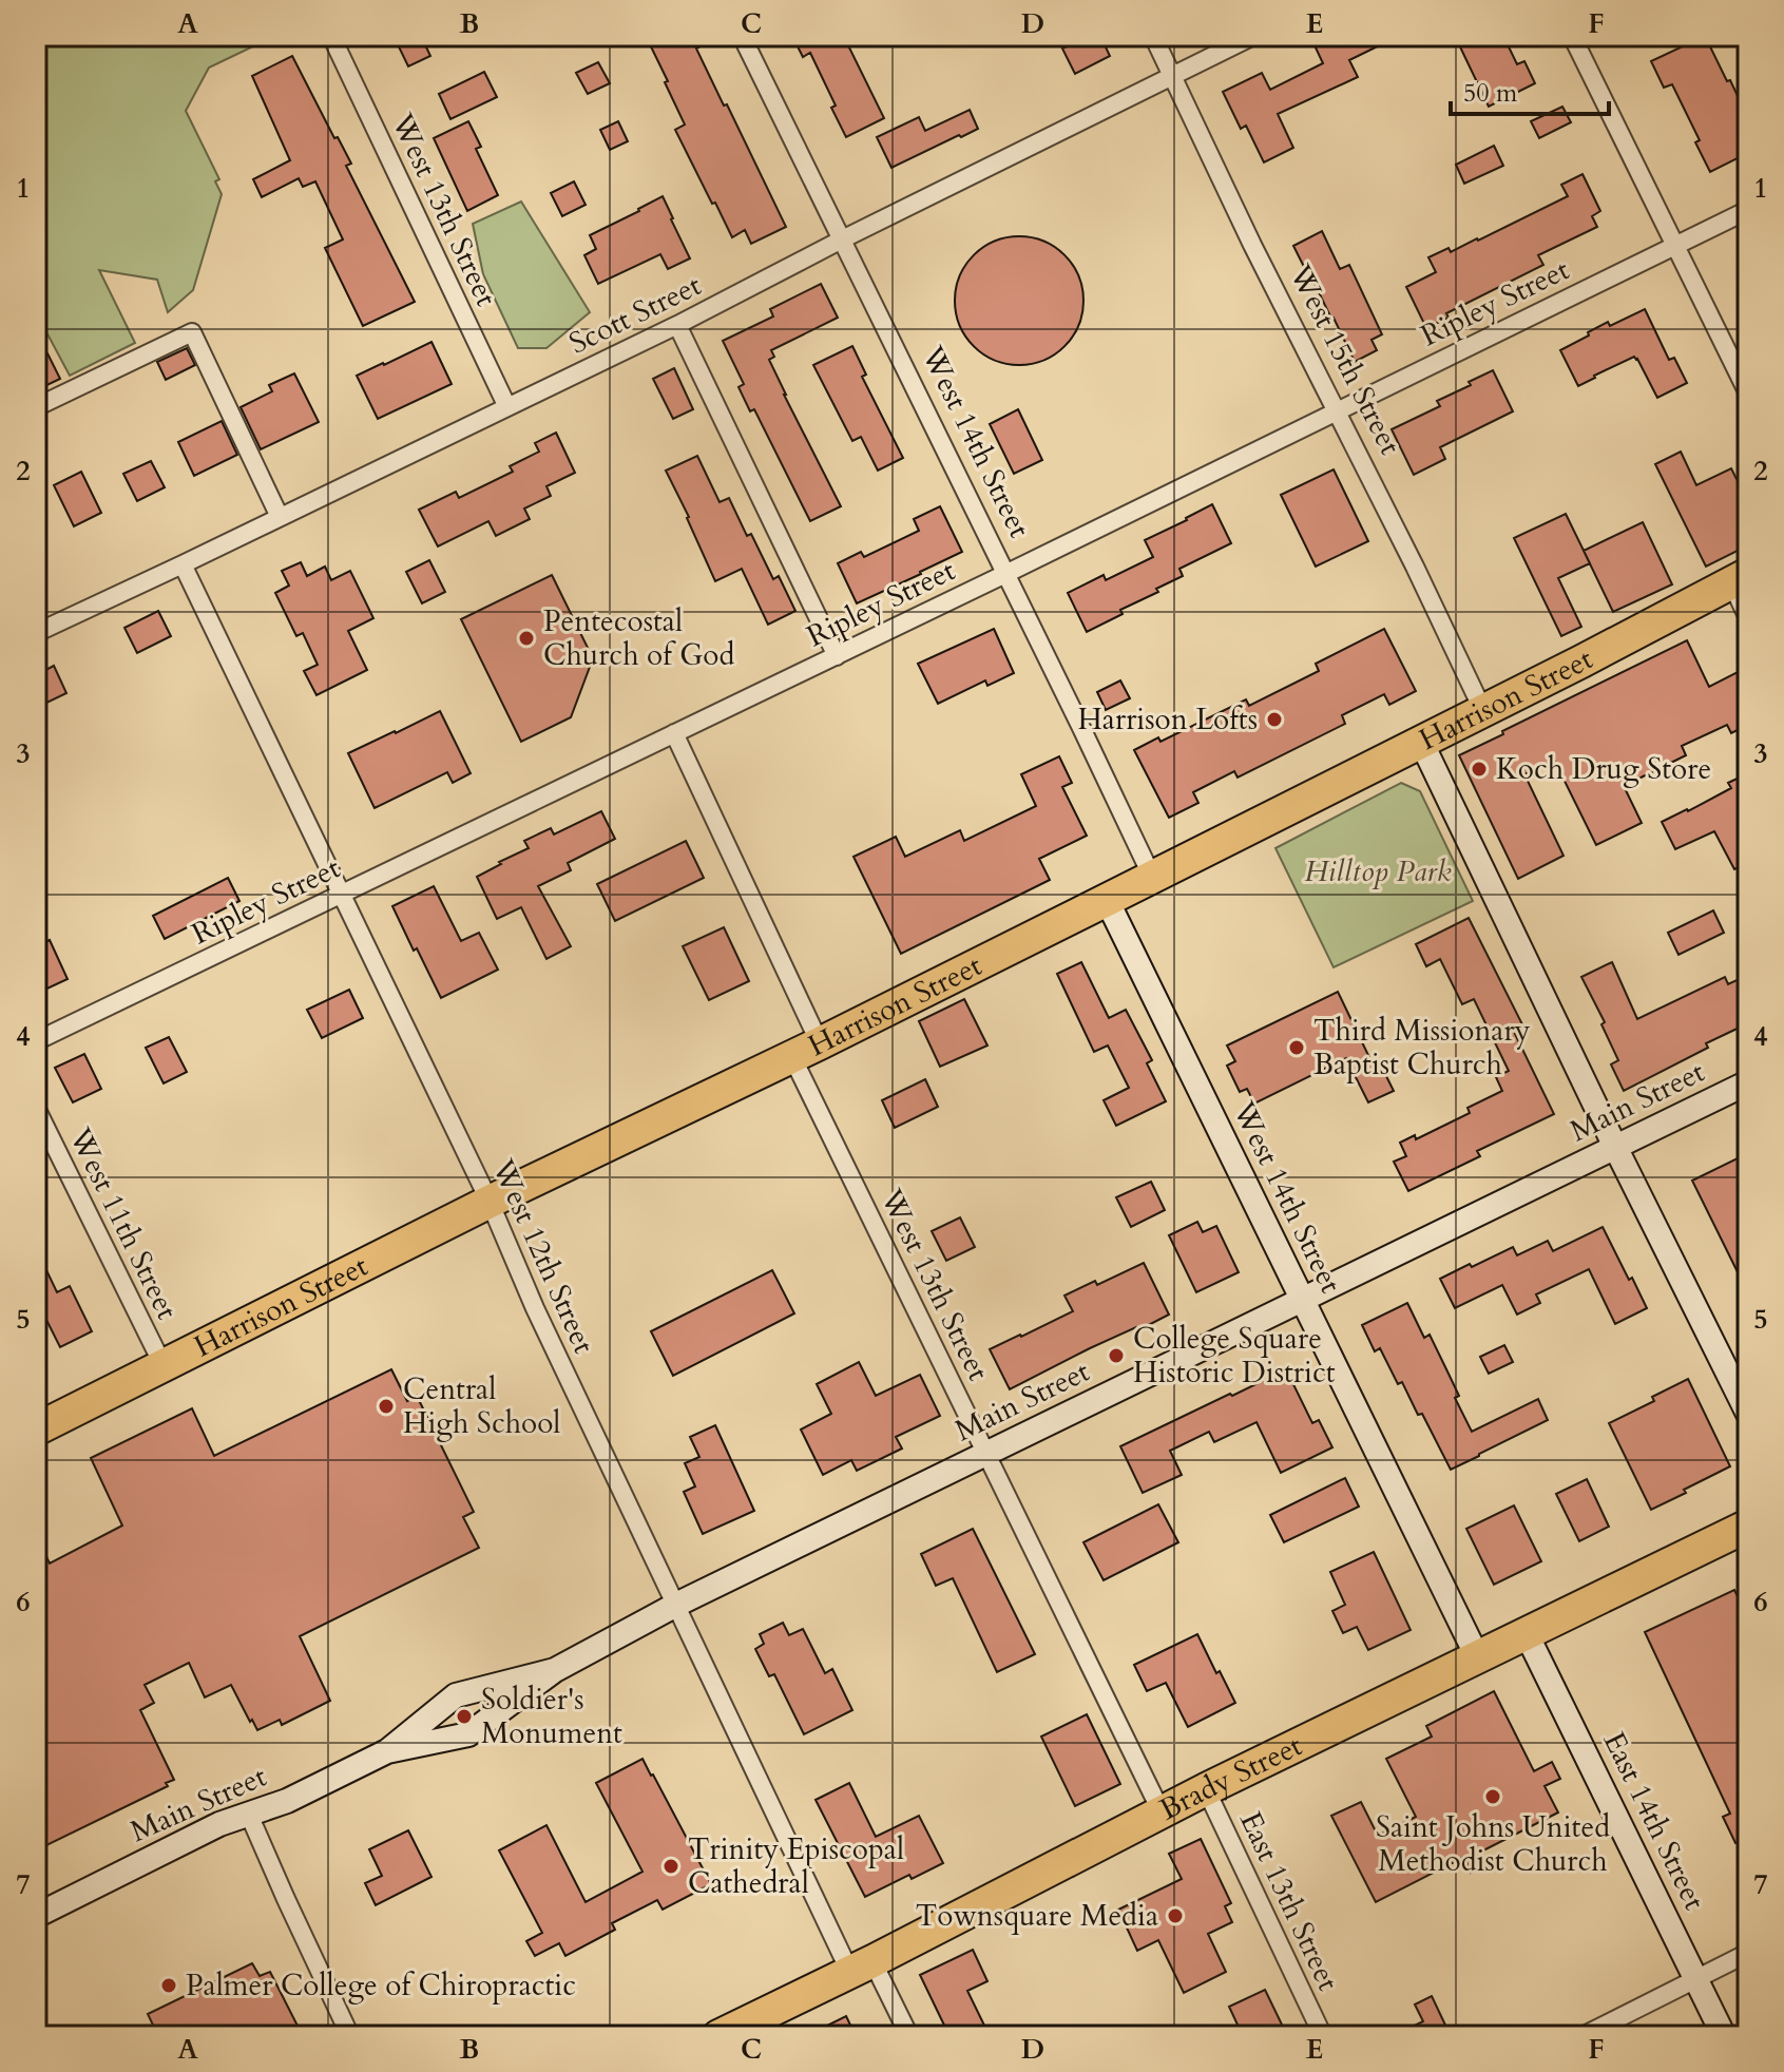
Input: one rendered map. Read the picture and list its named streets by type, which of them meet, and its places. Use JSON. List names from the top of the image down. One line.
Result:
{"streets":{"highway":["Harrison Street","Brady Street"],"street":["West 13th Street","Ripley Street","Scott Street","West 15th Street","West 14th Street","Main Street","West 11th Street","West 12th Street","East 14th Street","East 13th Street"]},"crossings":[["West 13th Street","Ripley Street"],["West 13th Street","Scott Street"],["West 13th Street","Harrison Street"],["West 13th Street","Main Street"],["West 13th Street","Brady Street"],["Ripley Street","West 15th Street"],["Ripley Street","West 14th Street"],["Ripley Street","West 12th Street"],["Scott Street","West 15th Street"],["Scott Street","West 14th Street"],["Scott Street","West 12th Street"],["West 15th Street","Harrison Street"],["West 14th Street","Harrison Street"],["West 14th Street","Main Street"],["West 14th Street","Brady Street"],["Harrison Street","West 11th Street"],["Harrison Street","West 12th Street"],["Main Street","West 12th Street"],["West 12th Street","Brady Street"],["Brady Street","East 14th Street"],["Brady Street","East 13th Street"]],"parks":["Hilltop Park"],"places":["Pentecostal Church of God","Harrison Lofts","Koch Drug Store","Third Missionary Baptist Church","College Square Historic District","Central High School","Soldier's Monument","Saint Johns United Methodist Church","Trinity Episcopal Cathedral","Townsquare Media","Palmer College of Chiropractic"],"scale_bar":"50 m","grid":{"columns":["A","B","C","D","E","F"],"rows":["1","2","3","4","5","6","7"]}}
